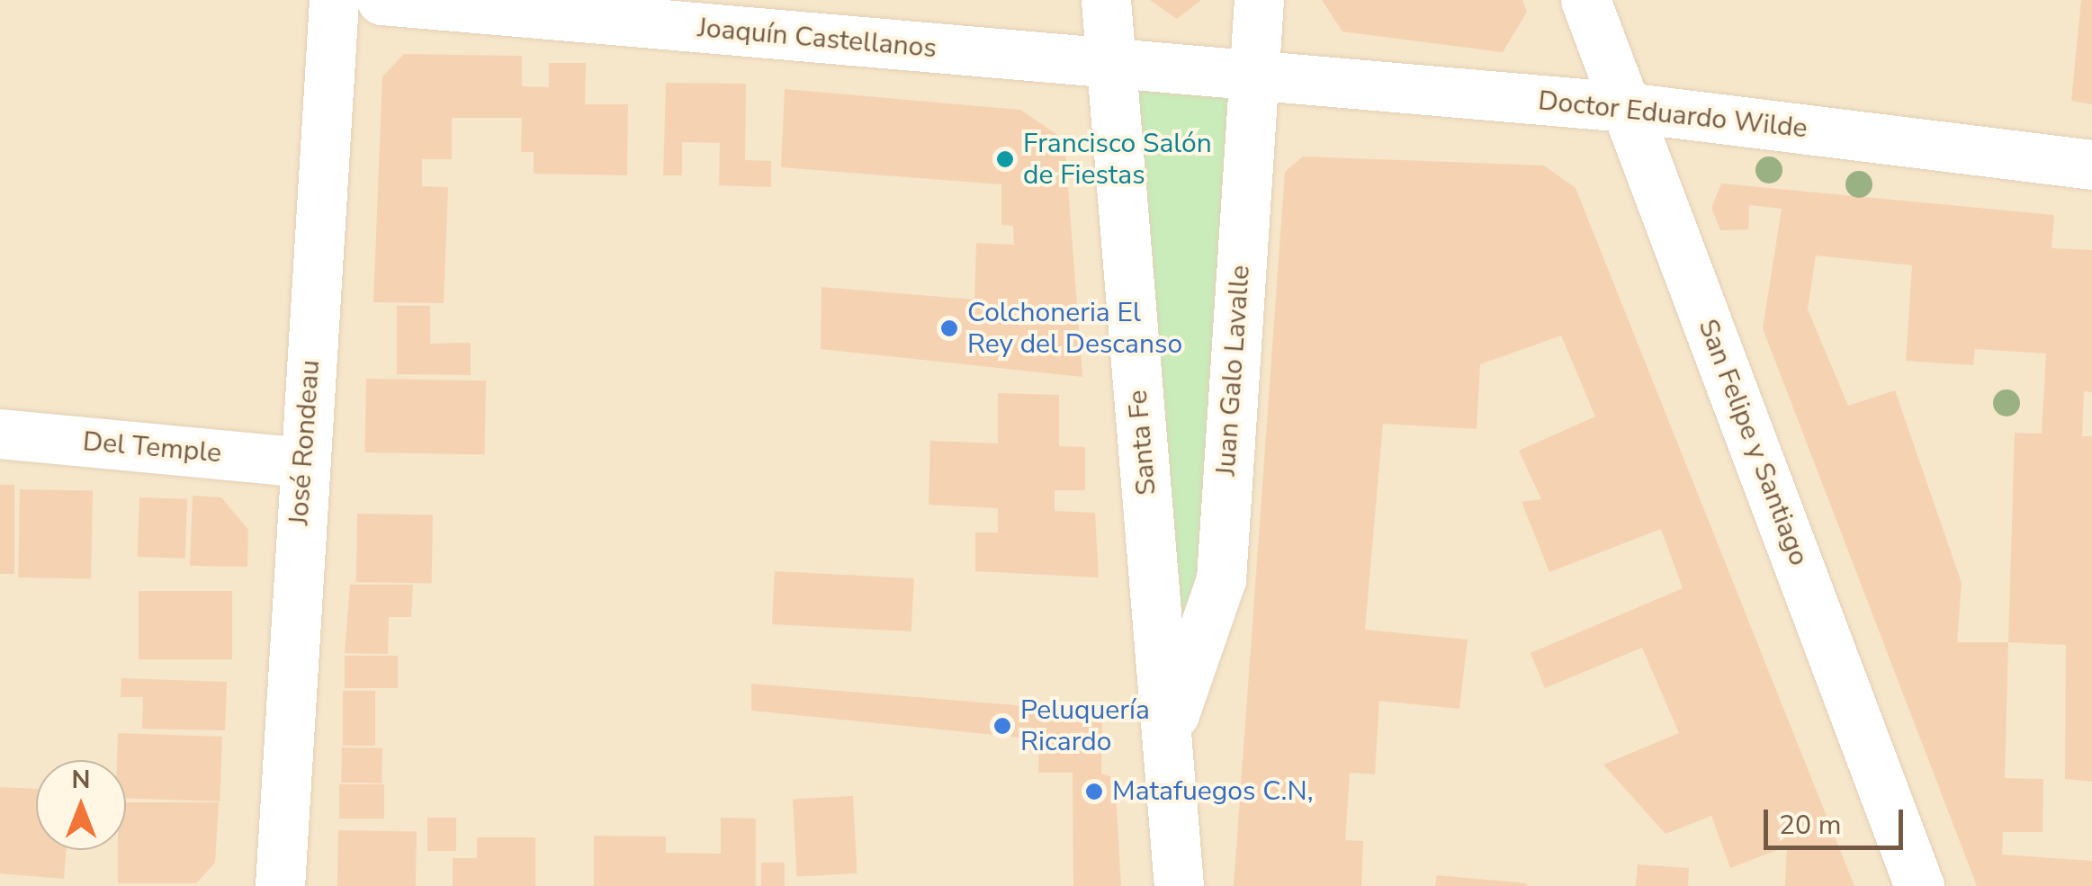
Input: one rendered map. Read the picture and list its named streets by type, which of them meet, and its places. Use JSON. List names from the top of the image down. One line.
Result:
{"streets":{"street":["Joaquín Castellanos","Doctor Eduardo Wilde","Juan Galo Lavalle","José Rondeau","Santa Fe","San Felipe y Santiago","Del Temple"]},"crossings":[["Joaquín Castellanos","Doctor Eduardo Wilde"],["Joaquín Castellanos","Juan Galo Lavalle"],["Joaquín Castellanos","Santa Fe"],["Doctor Eduardo Wilde","Juan Galo Lavalle"],["Doctor Eduardo Wilde","San Felipe y Santiago"],["Juan Galo Lavalle","Santa Fe"],["José Rondeau","Del Temple"]],"places":["Francisco Salón de Fiestas","Colchoneria El Rey del Descanso","Peluquería Ricardo","Matafuegos C.N,"],"scale_bar":"20 m","north":"top"}
